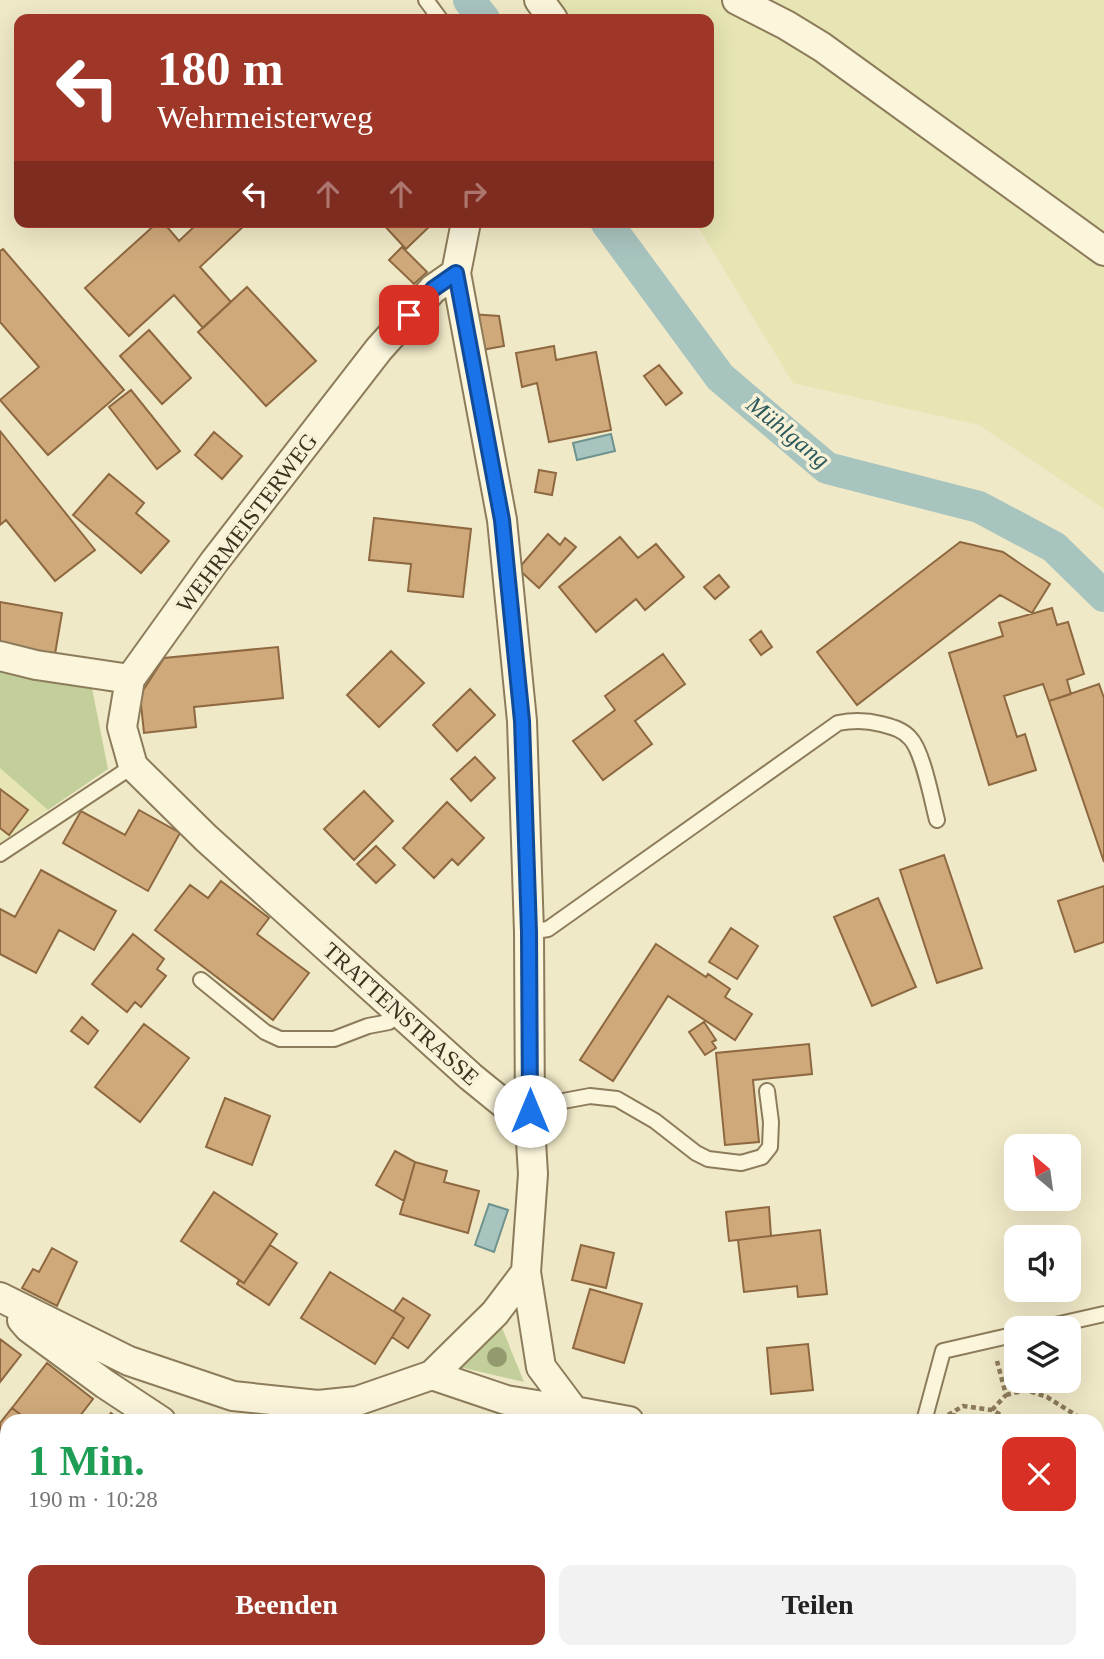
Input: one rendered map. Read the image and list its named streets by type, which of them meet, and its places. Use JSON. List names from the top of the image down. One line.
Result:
{"streets":{"street":["WEHRMEISTERWEG","TRATTENSTRASSE"]},"crossings":[["WEHRMEISTERWEG","TRATTENSTRASSE"]],"water":["Mühlgang"],"north":"top left","page":{"turn":["180 m","Wehrmeisterweg"],"heading":["1 Min.","190 m · 10:28"],"buttons":["Beenden","Teilen"]}}
